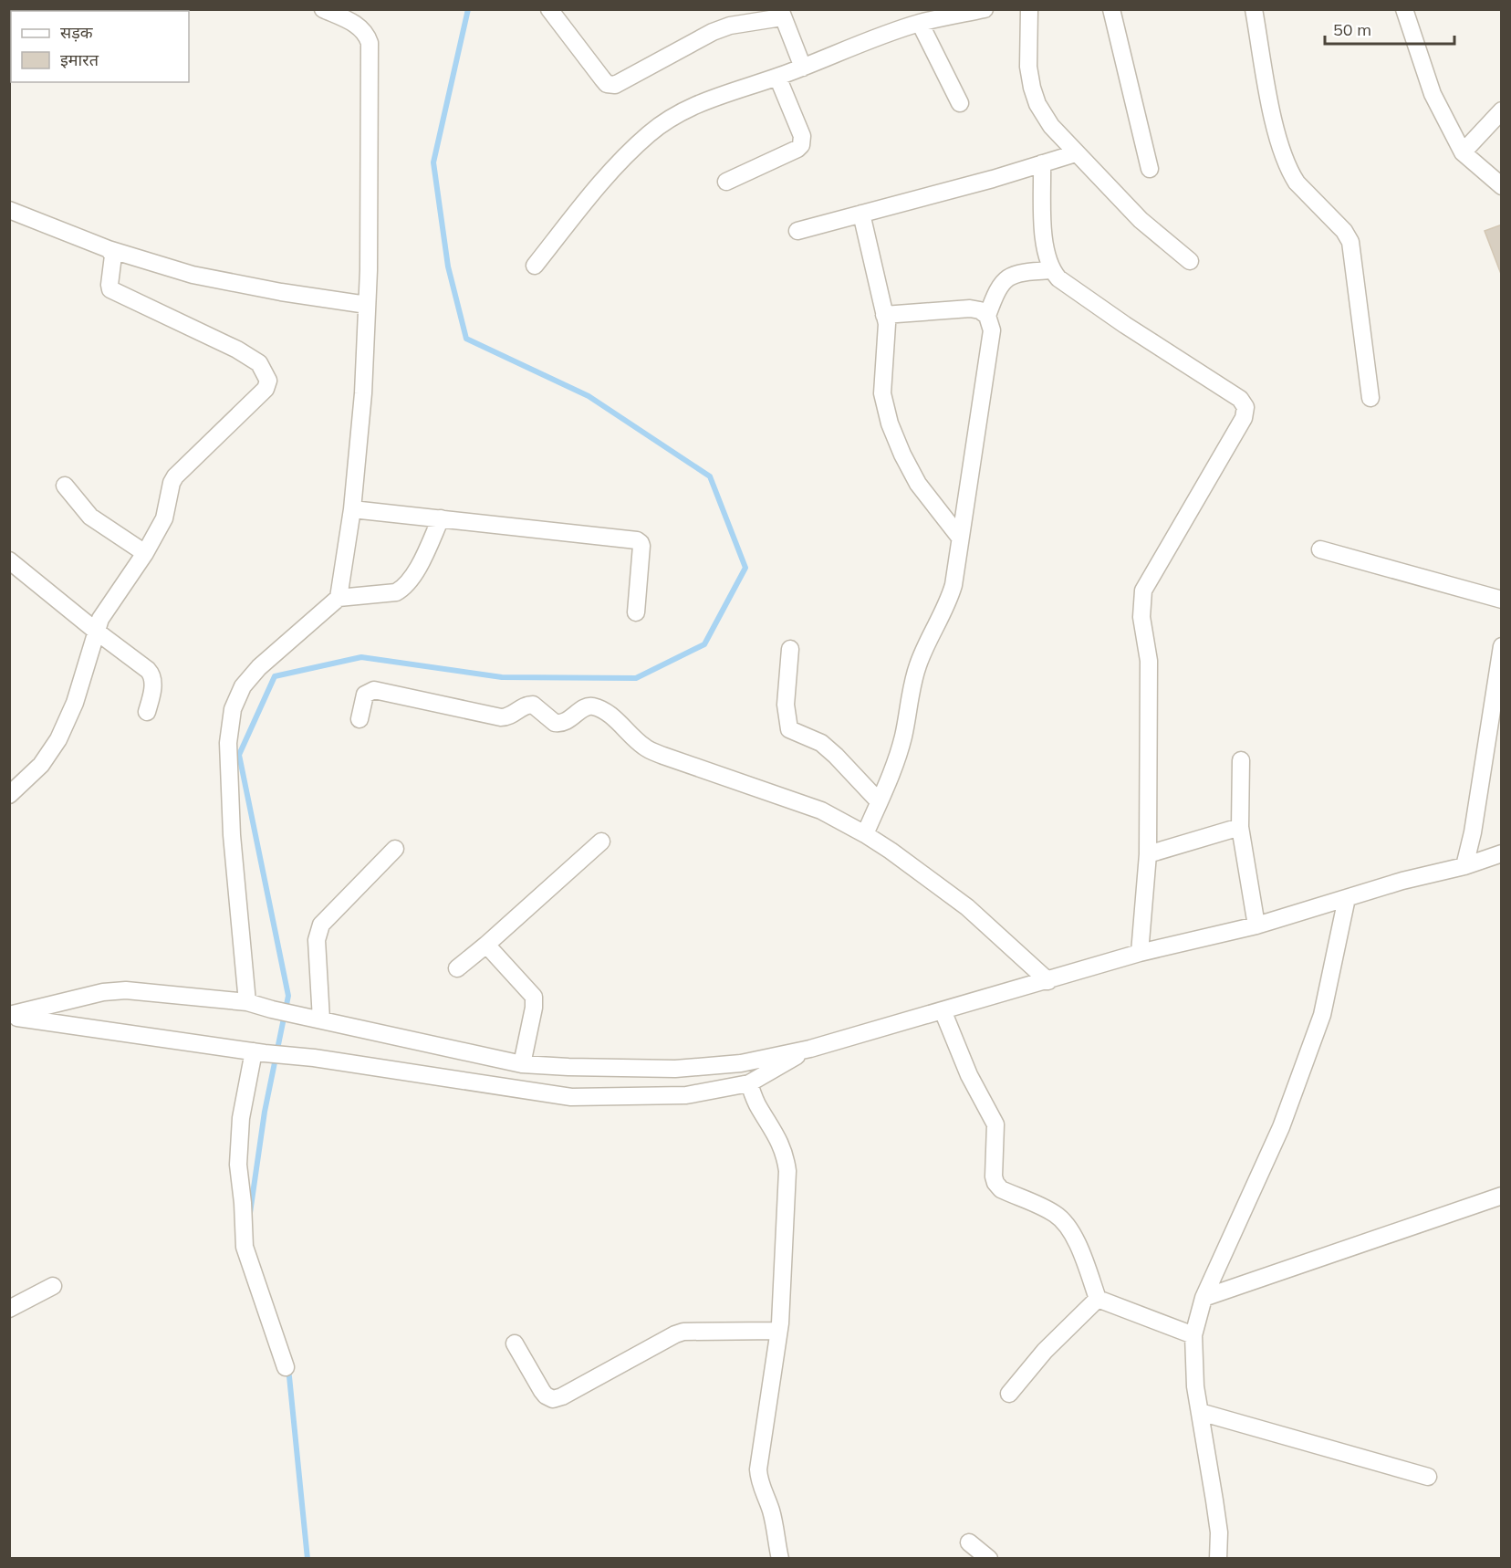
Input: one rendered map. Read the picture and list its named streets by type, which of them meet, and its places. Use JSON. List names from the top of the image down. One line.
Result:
{"legend":["सड़क","इमारत"],"scale_bar":"50 m"}
